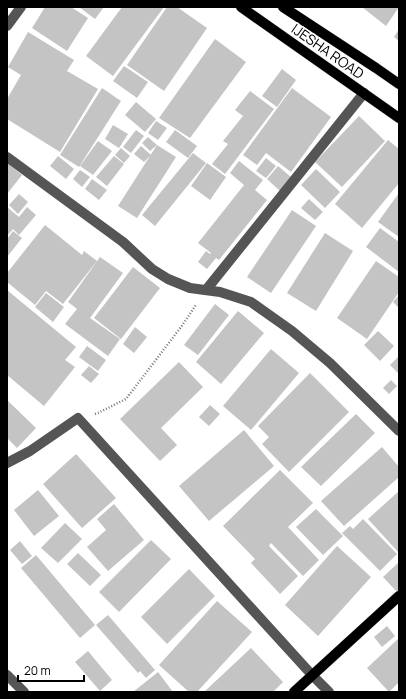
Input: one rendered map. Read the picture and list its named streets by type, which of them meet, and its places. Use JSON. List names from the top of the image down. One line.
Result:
{"streets":{"main road":["IJESHA ROAD"]},"scale_bar":"20 m"}
